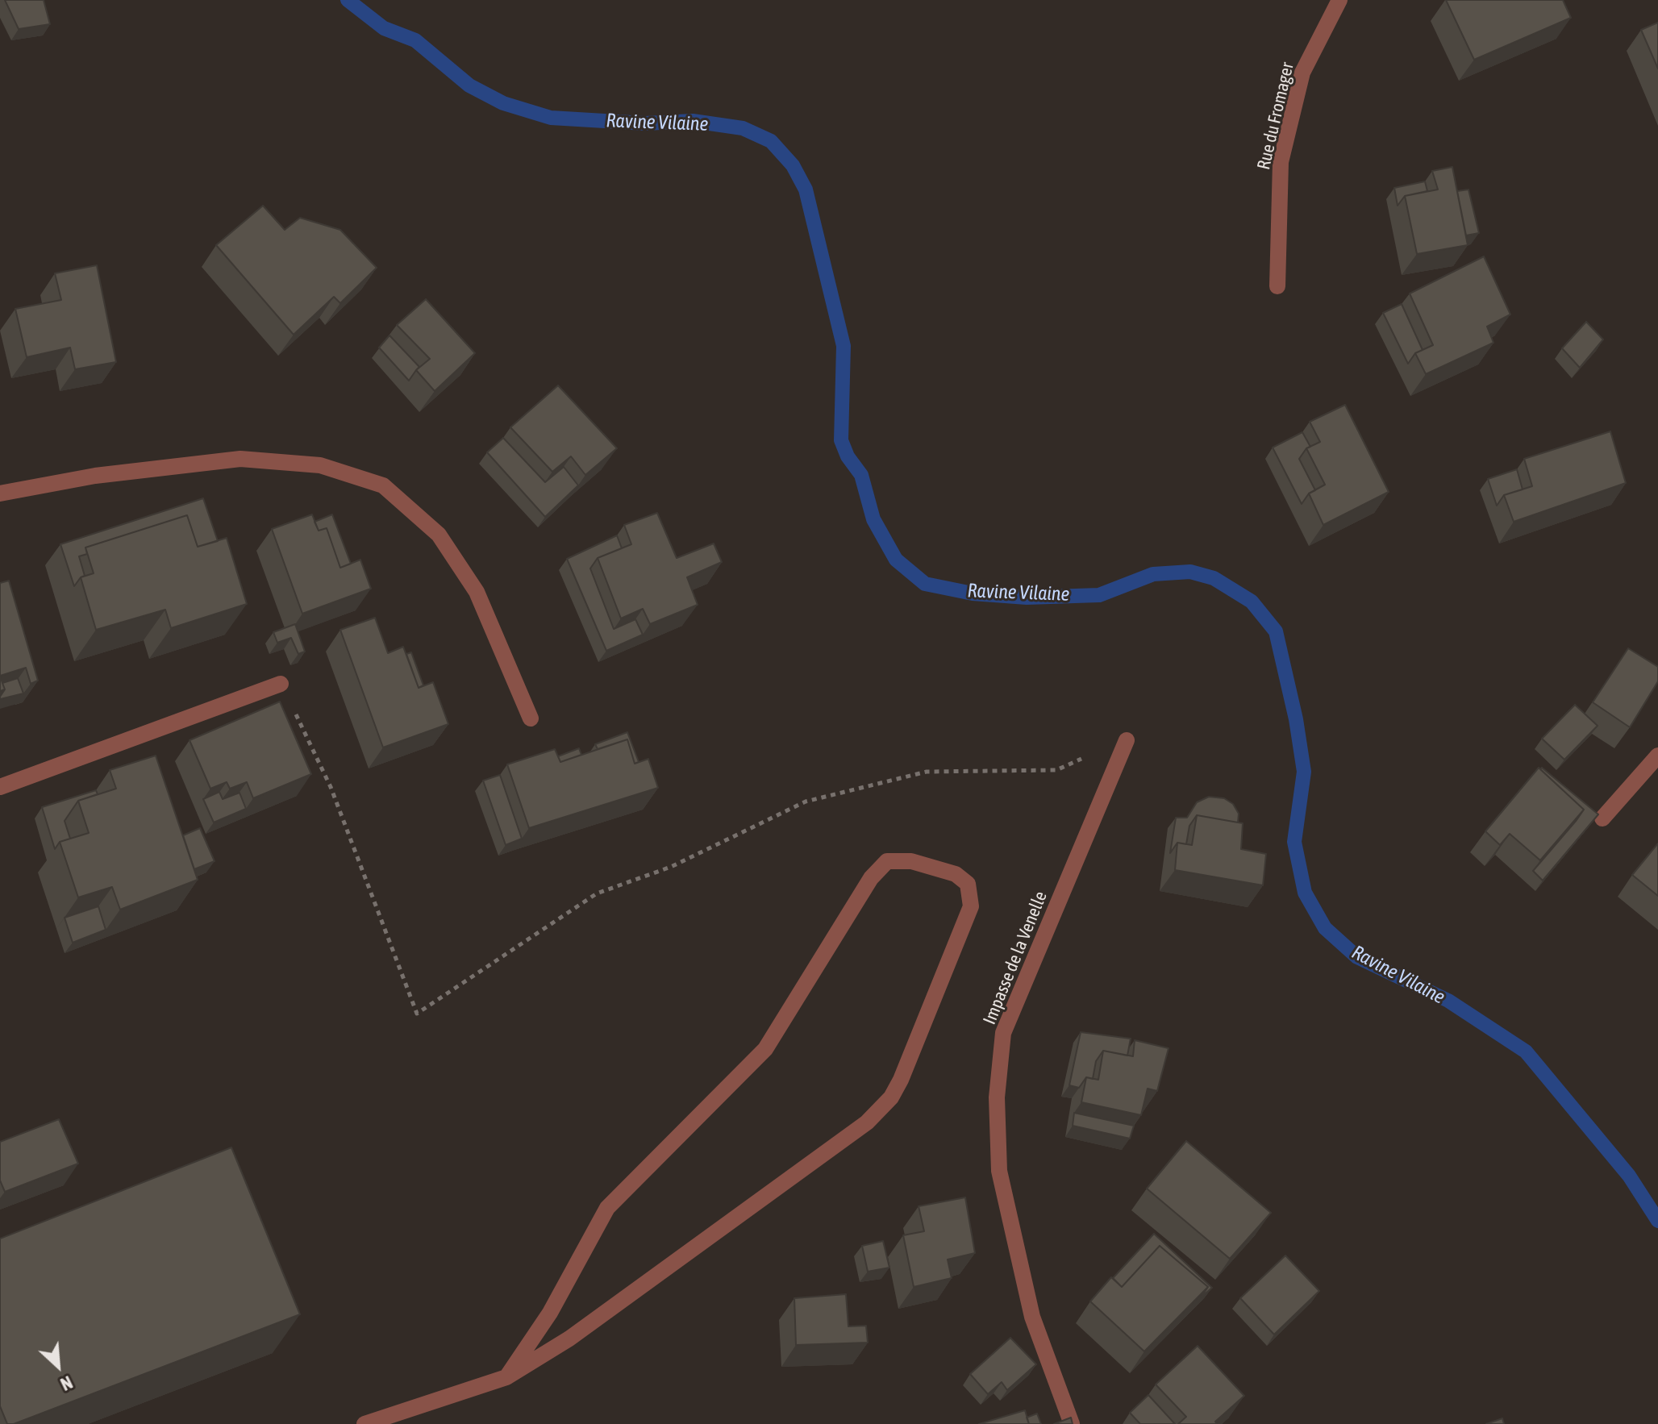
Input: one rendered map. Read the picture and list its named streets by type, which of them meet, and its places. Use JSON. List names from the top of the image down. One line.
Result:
{"streets":{"street":["Rue du Fromager","Impasse de la Venelle"]},"water":["Ravine Vilaine"],"north":"bottom right"}
